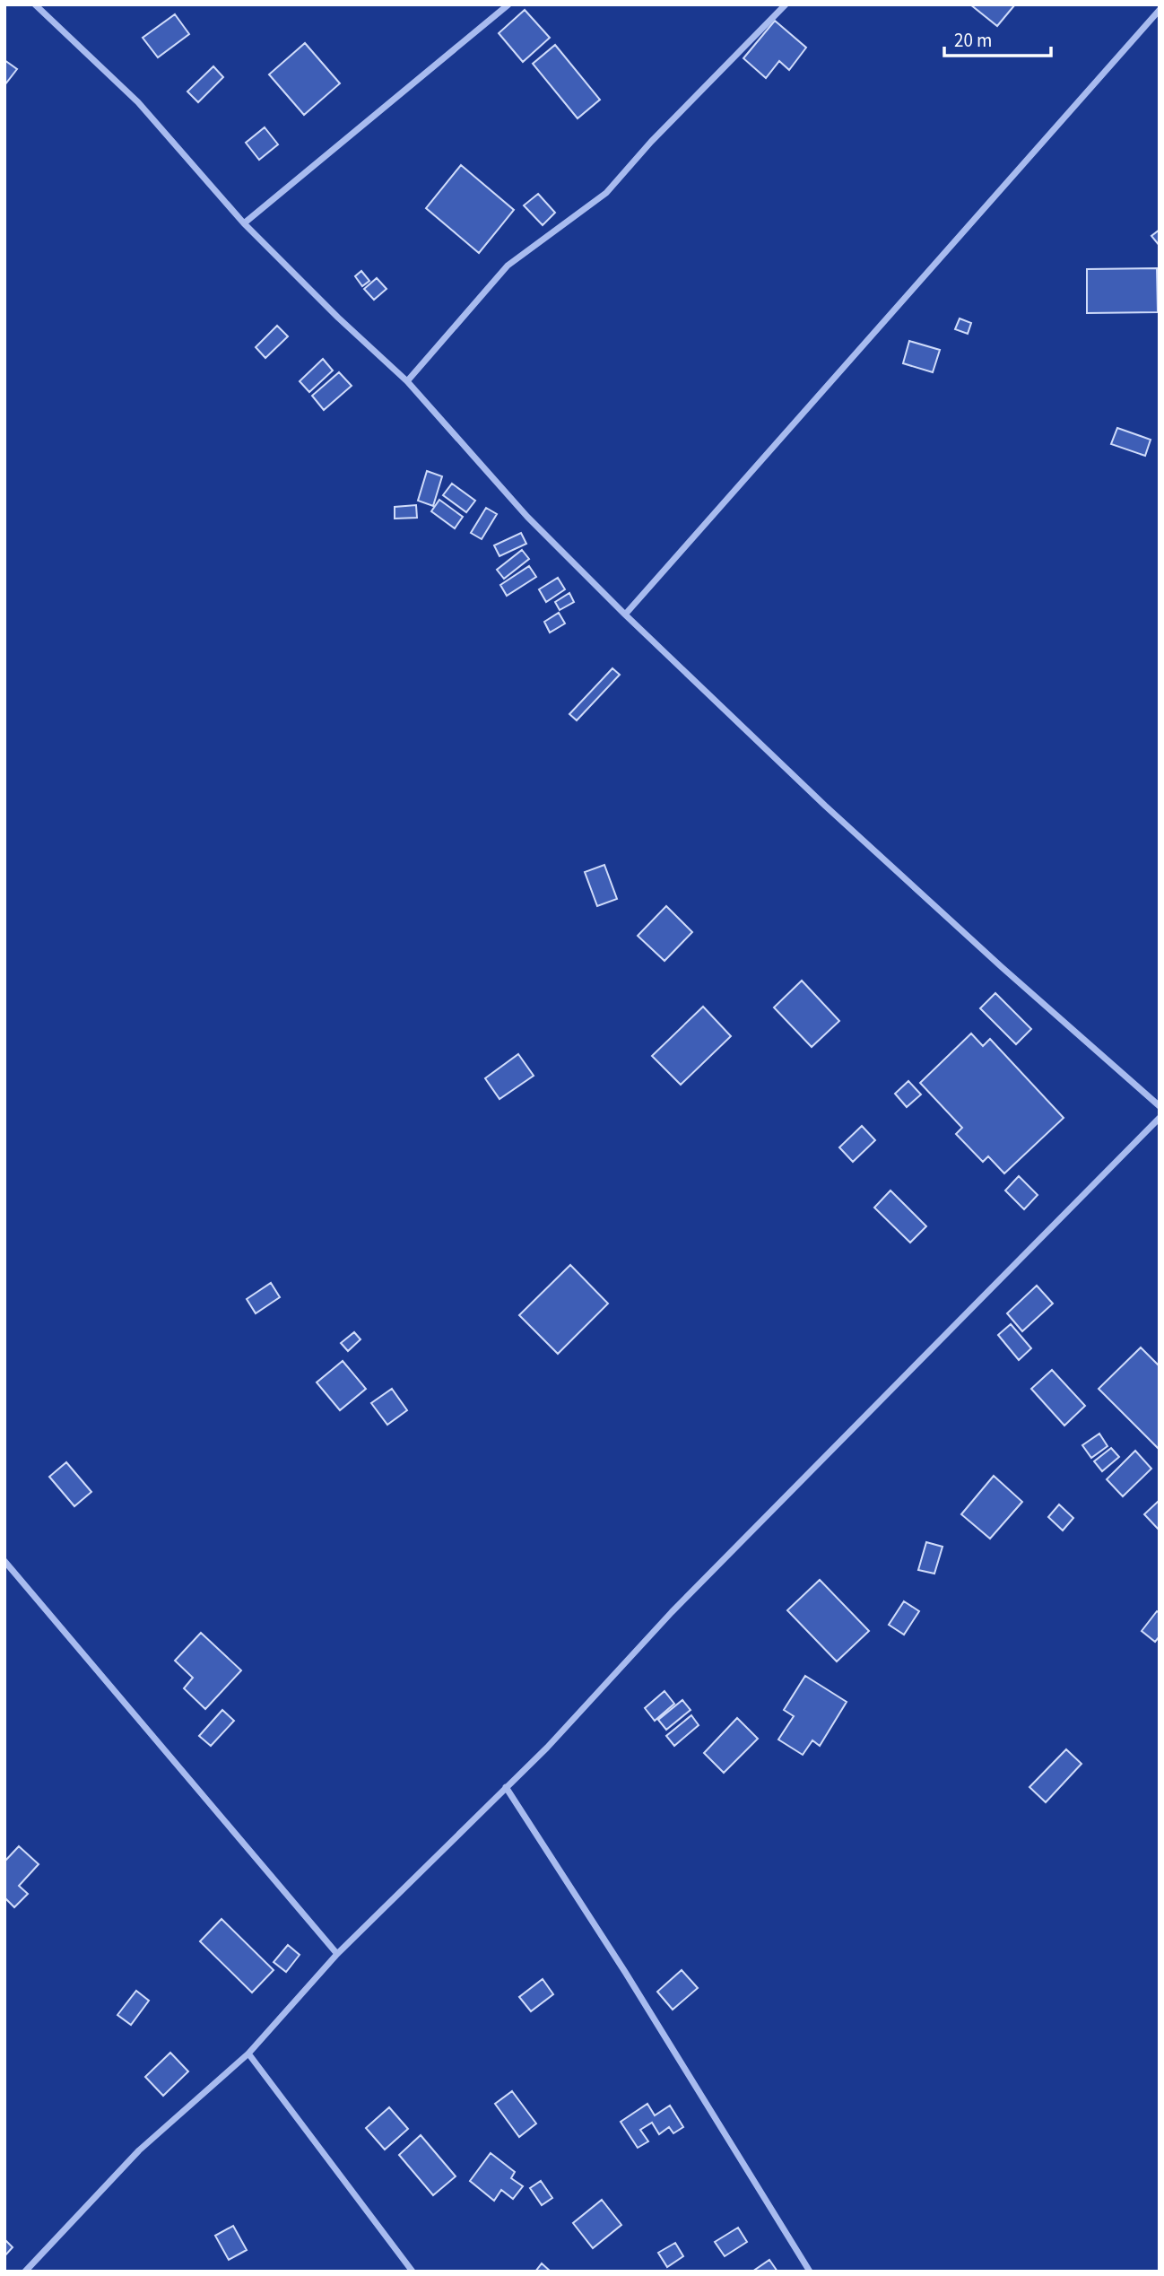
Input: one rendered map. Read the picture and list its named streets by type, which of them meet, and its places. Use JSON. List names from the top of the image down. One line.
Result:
{"scale_bar":"20 m"}
